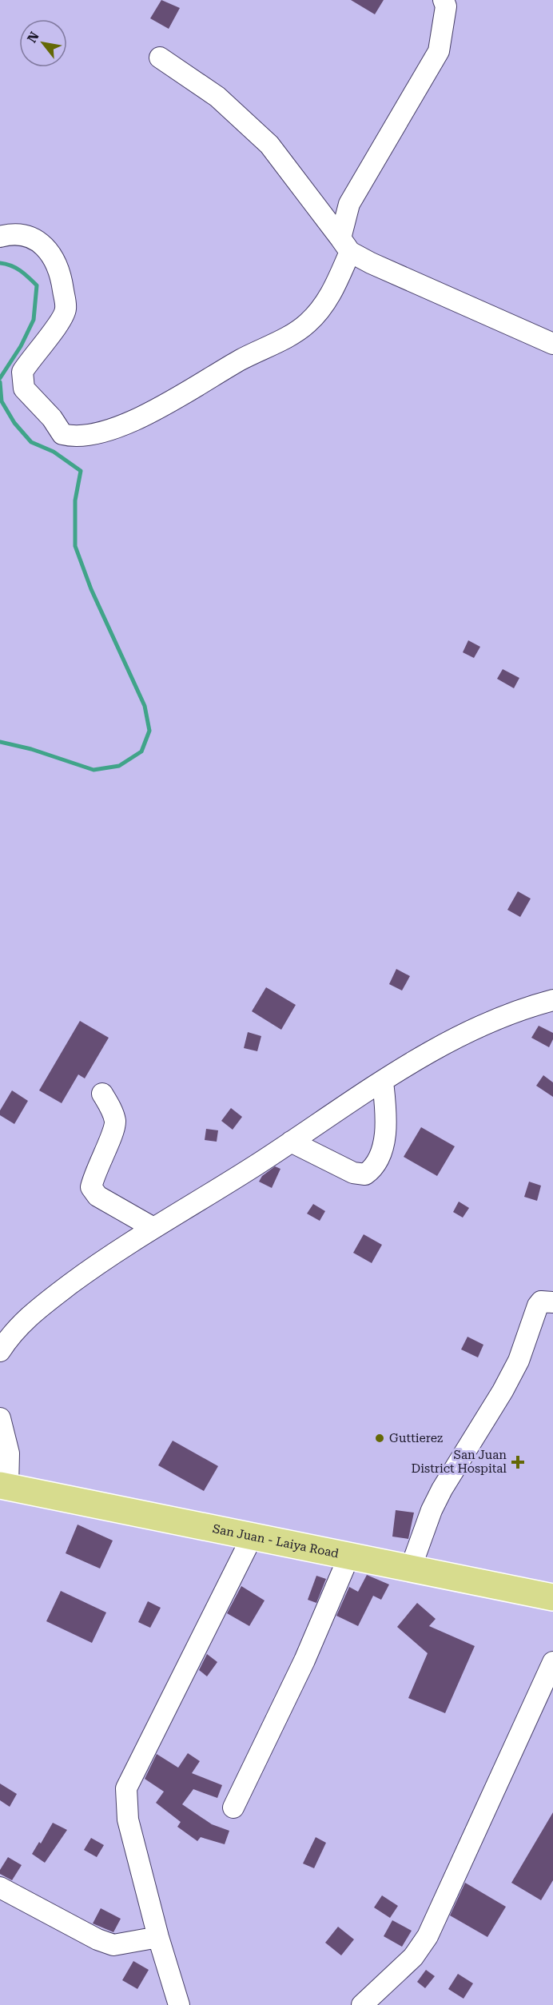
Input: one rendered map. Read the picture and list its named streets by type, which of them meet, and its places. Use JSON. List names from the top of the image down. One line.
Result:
{"streets":{"main road":["San Juan - Laiya Road"]},"places":{"other":["Guttierez"],"health":["San Juan District Hospital"]},"north":"top left"}
